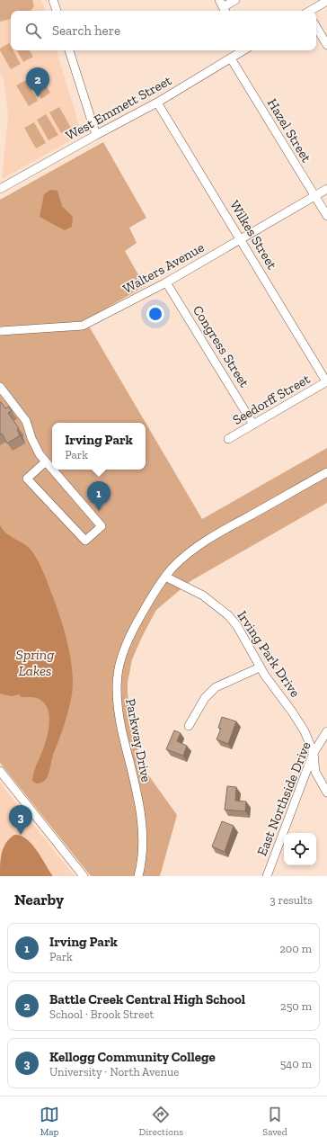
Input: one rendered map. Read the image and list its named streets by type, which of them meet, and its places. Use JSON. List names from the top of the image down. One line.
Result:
{"streets":{"street":["West Emmett Street","Hazel Street","Wilkes Street","Walters Avenue","Congress Street","Seedorff Street","Irving Park Drive","Parkway Drive","East Northside Drive"]},"crossings":[["West Emmett Street","Hazel Street"],["West Emmett Street","Wilkes Street"],["Hazel Street","Walters Avenue"],["Wilkes Street","Walters Avenue"],["Wilkes Street","Seedorff Street"],["Walters Avenue","Congress Street"],["Congress Street","Seedorff Street"],["Irving Park Drive","Parkway Drive"],["Irving Park Drive","East Northside Drive"]],"water":["Spring Lakes"],"page":{"search":"Search here","pins":["2","1","3"],"popup":["Irving Park","Park"],"heading":["Nearby","3 results"],"list":[{"mark":"1","name":"Irving Park","note":"Park","value":"200 m"},{"mark":"2","name":"Battle Creek Central High School","note":"School · Brook Street","value":"250 m"},{"mark":"3","name":"Kellogg Community College","note":"University · North Avenue","value":"540 m"}],"nav":["Map","Directions","Saved"]}}
